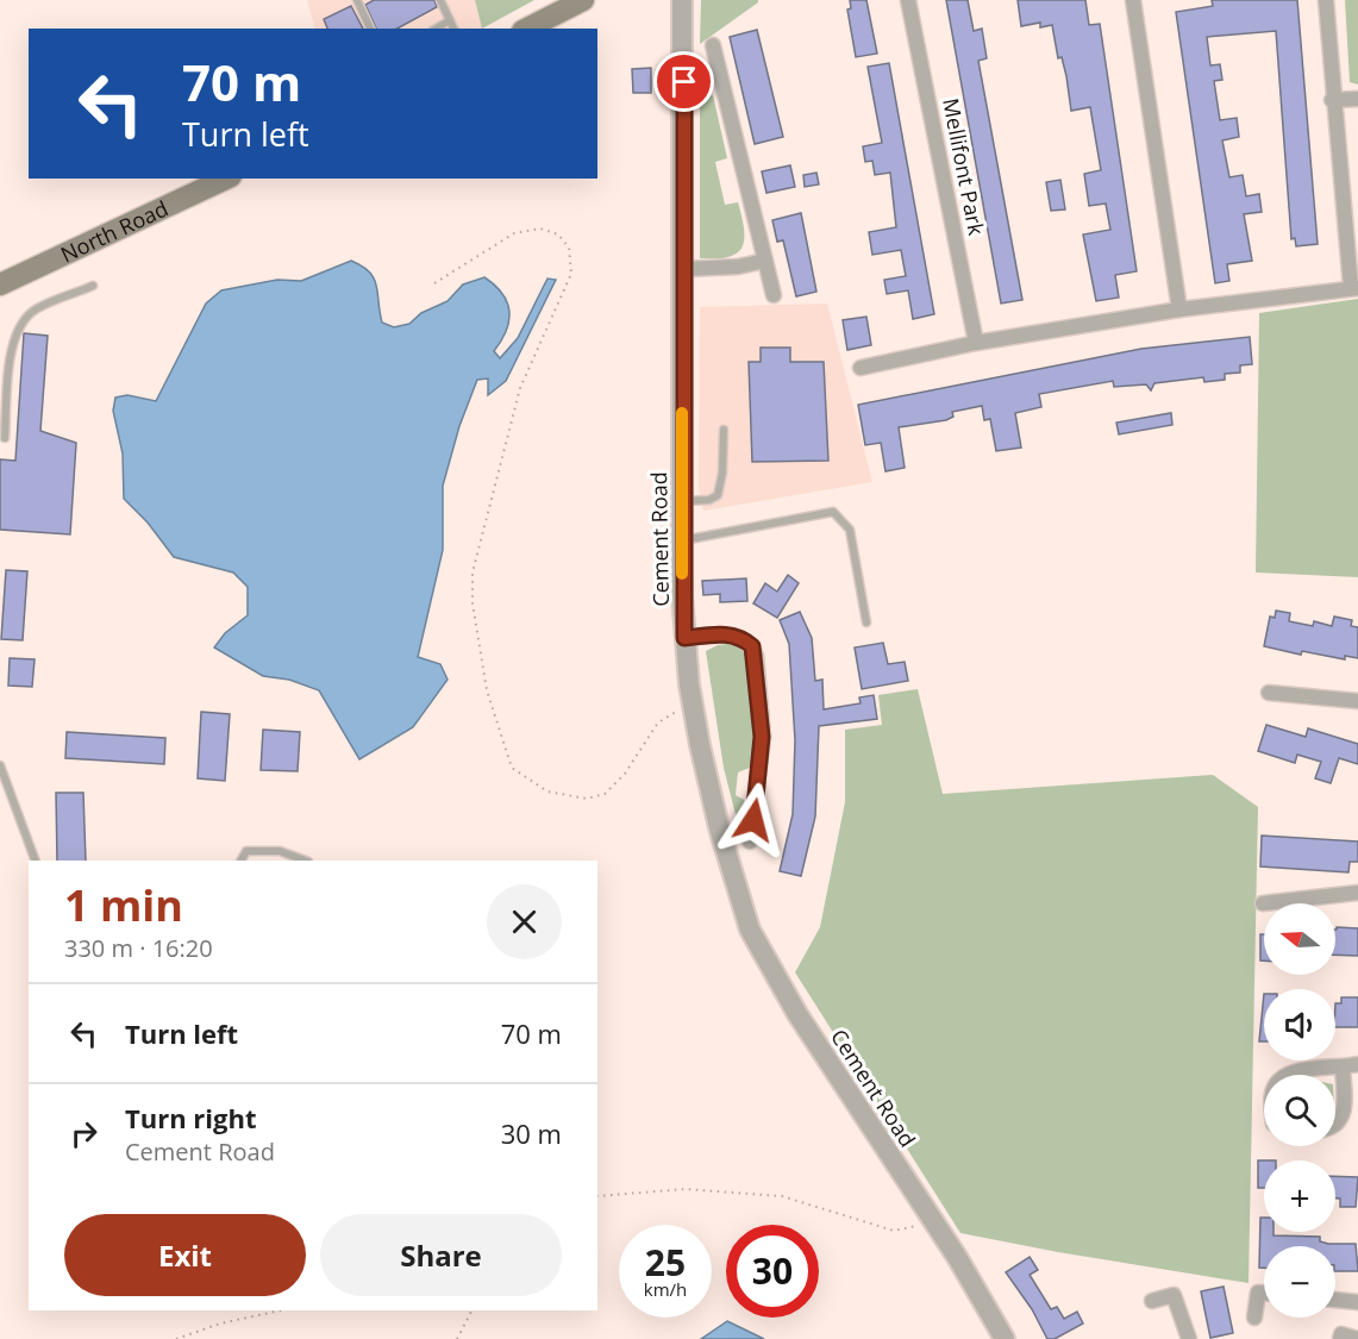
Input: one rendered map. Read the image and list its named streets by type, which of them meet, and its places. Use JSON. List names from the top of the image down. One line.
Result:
{"streets":{"main road":["North Road"],"street":["Mellifont Park","Cement Road"]},"north":"left","page":{"turn":["70 m","Turn left"],"heading":["1 min","330 m · 16:20"],"map_buttons":["+","−"],"list":[{"name":"Turn left","value":"70 m"},{"name":"Turn right","note":"Cement Road","value":"30 m"}],"buttons":["Exit","Share"],"speed":"25 km/h","limit":"30"}}
